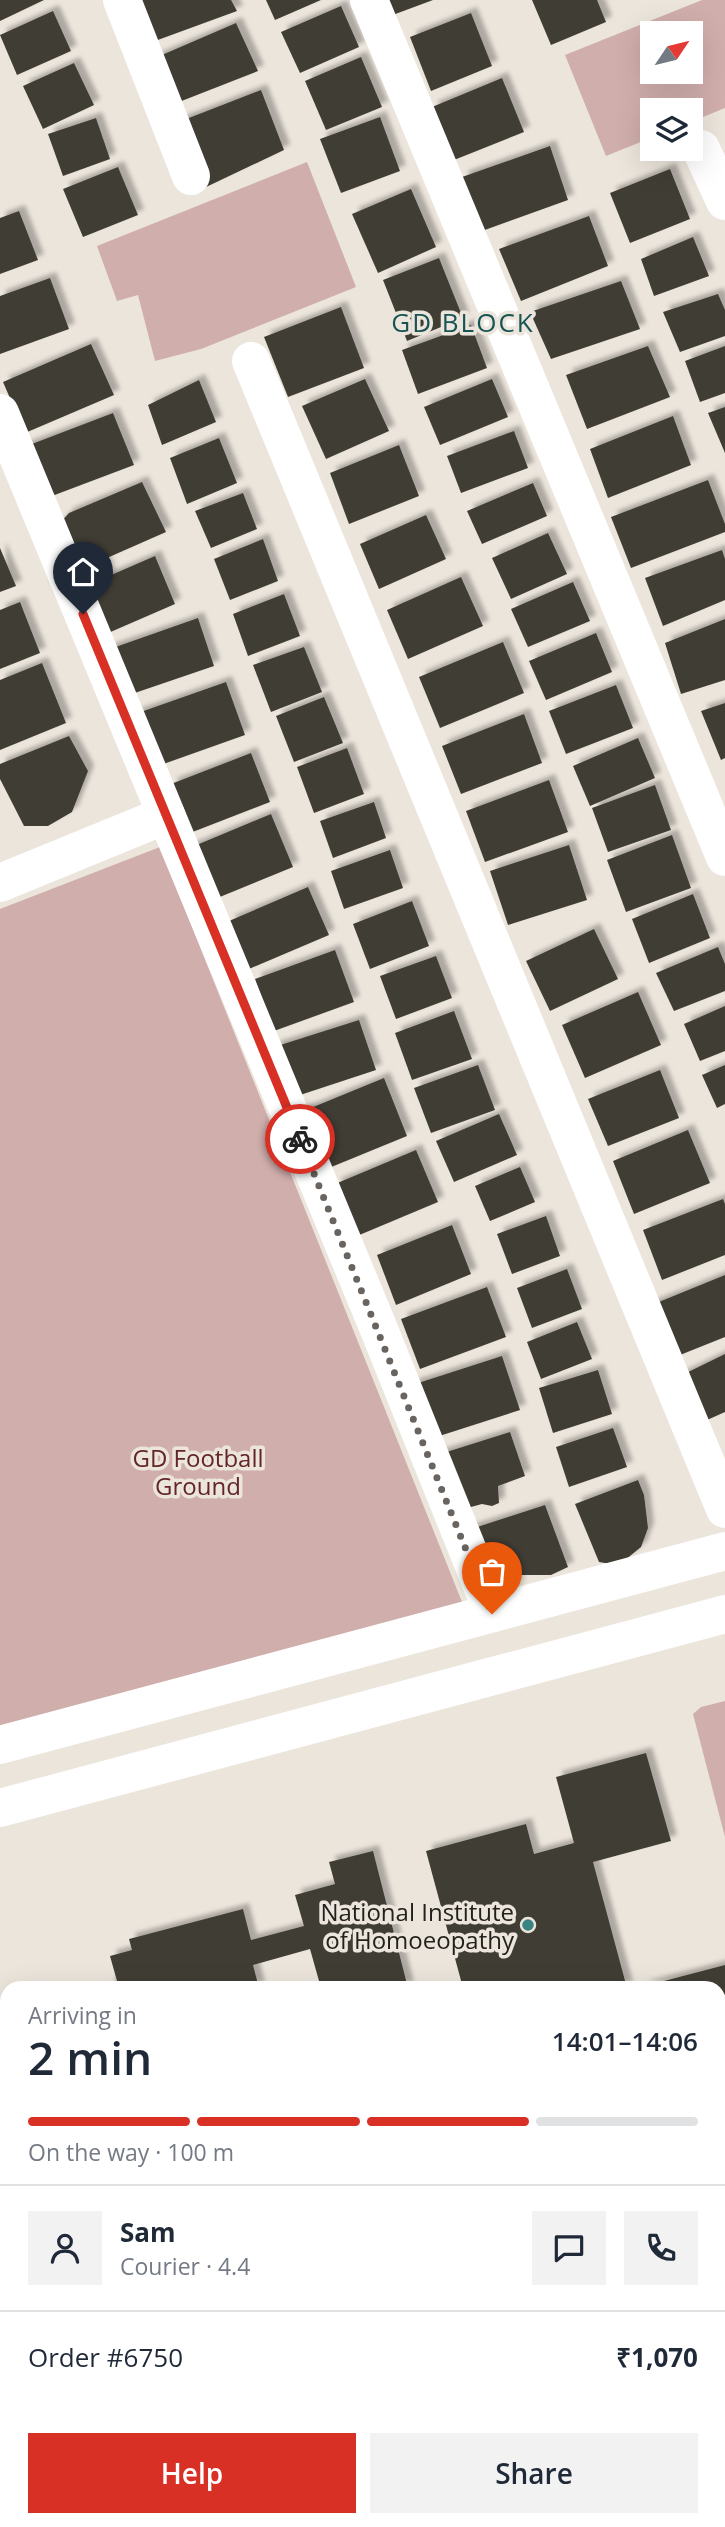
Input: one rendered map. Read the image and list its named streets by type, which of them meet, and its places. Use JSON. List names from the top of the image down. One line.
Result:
{"districts":["GD BLOCK"],"parks":["GD Football Ground"],"places":["National Institute of Homoeopathy"],"north":"top right","page":{"heading":["2 min","Arriving in","14:01–14:06"],"panel":["Sam","Courier · 4.4","Order #6750","₹1,070"],"bar":"On the way · 100 m","buttons":["Help","Share"]}}
